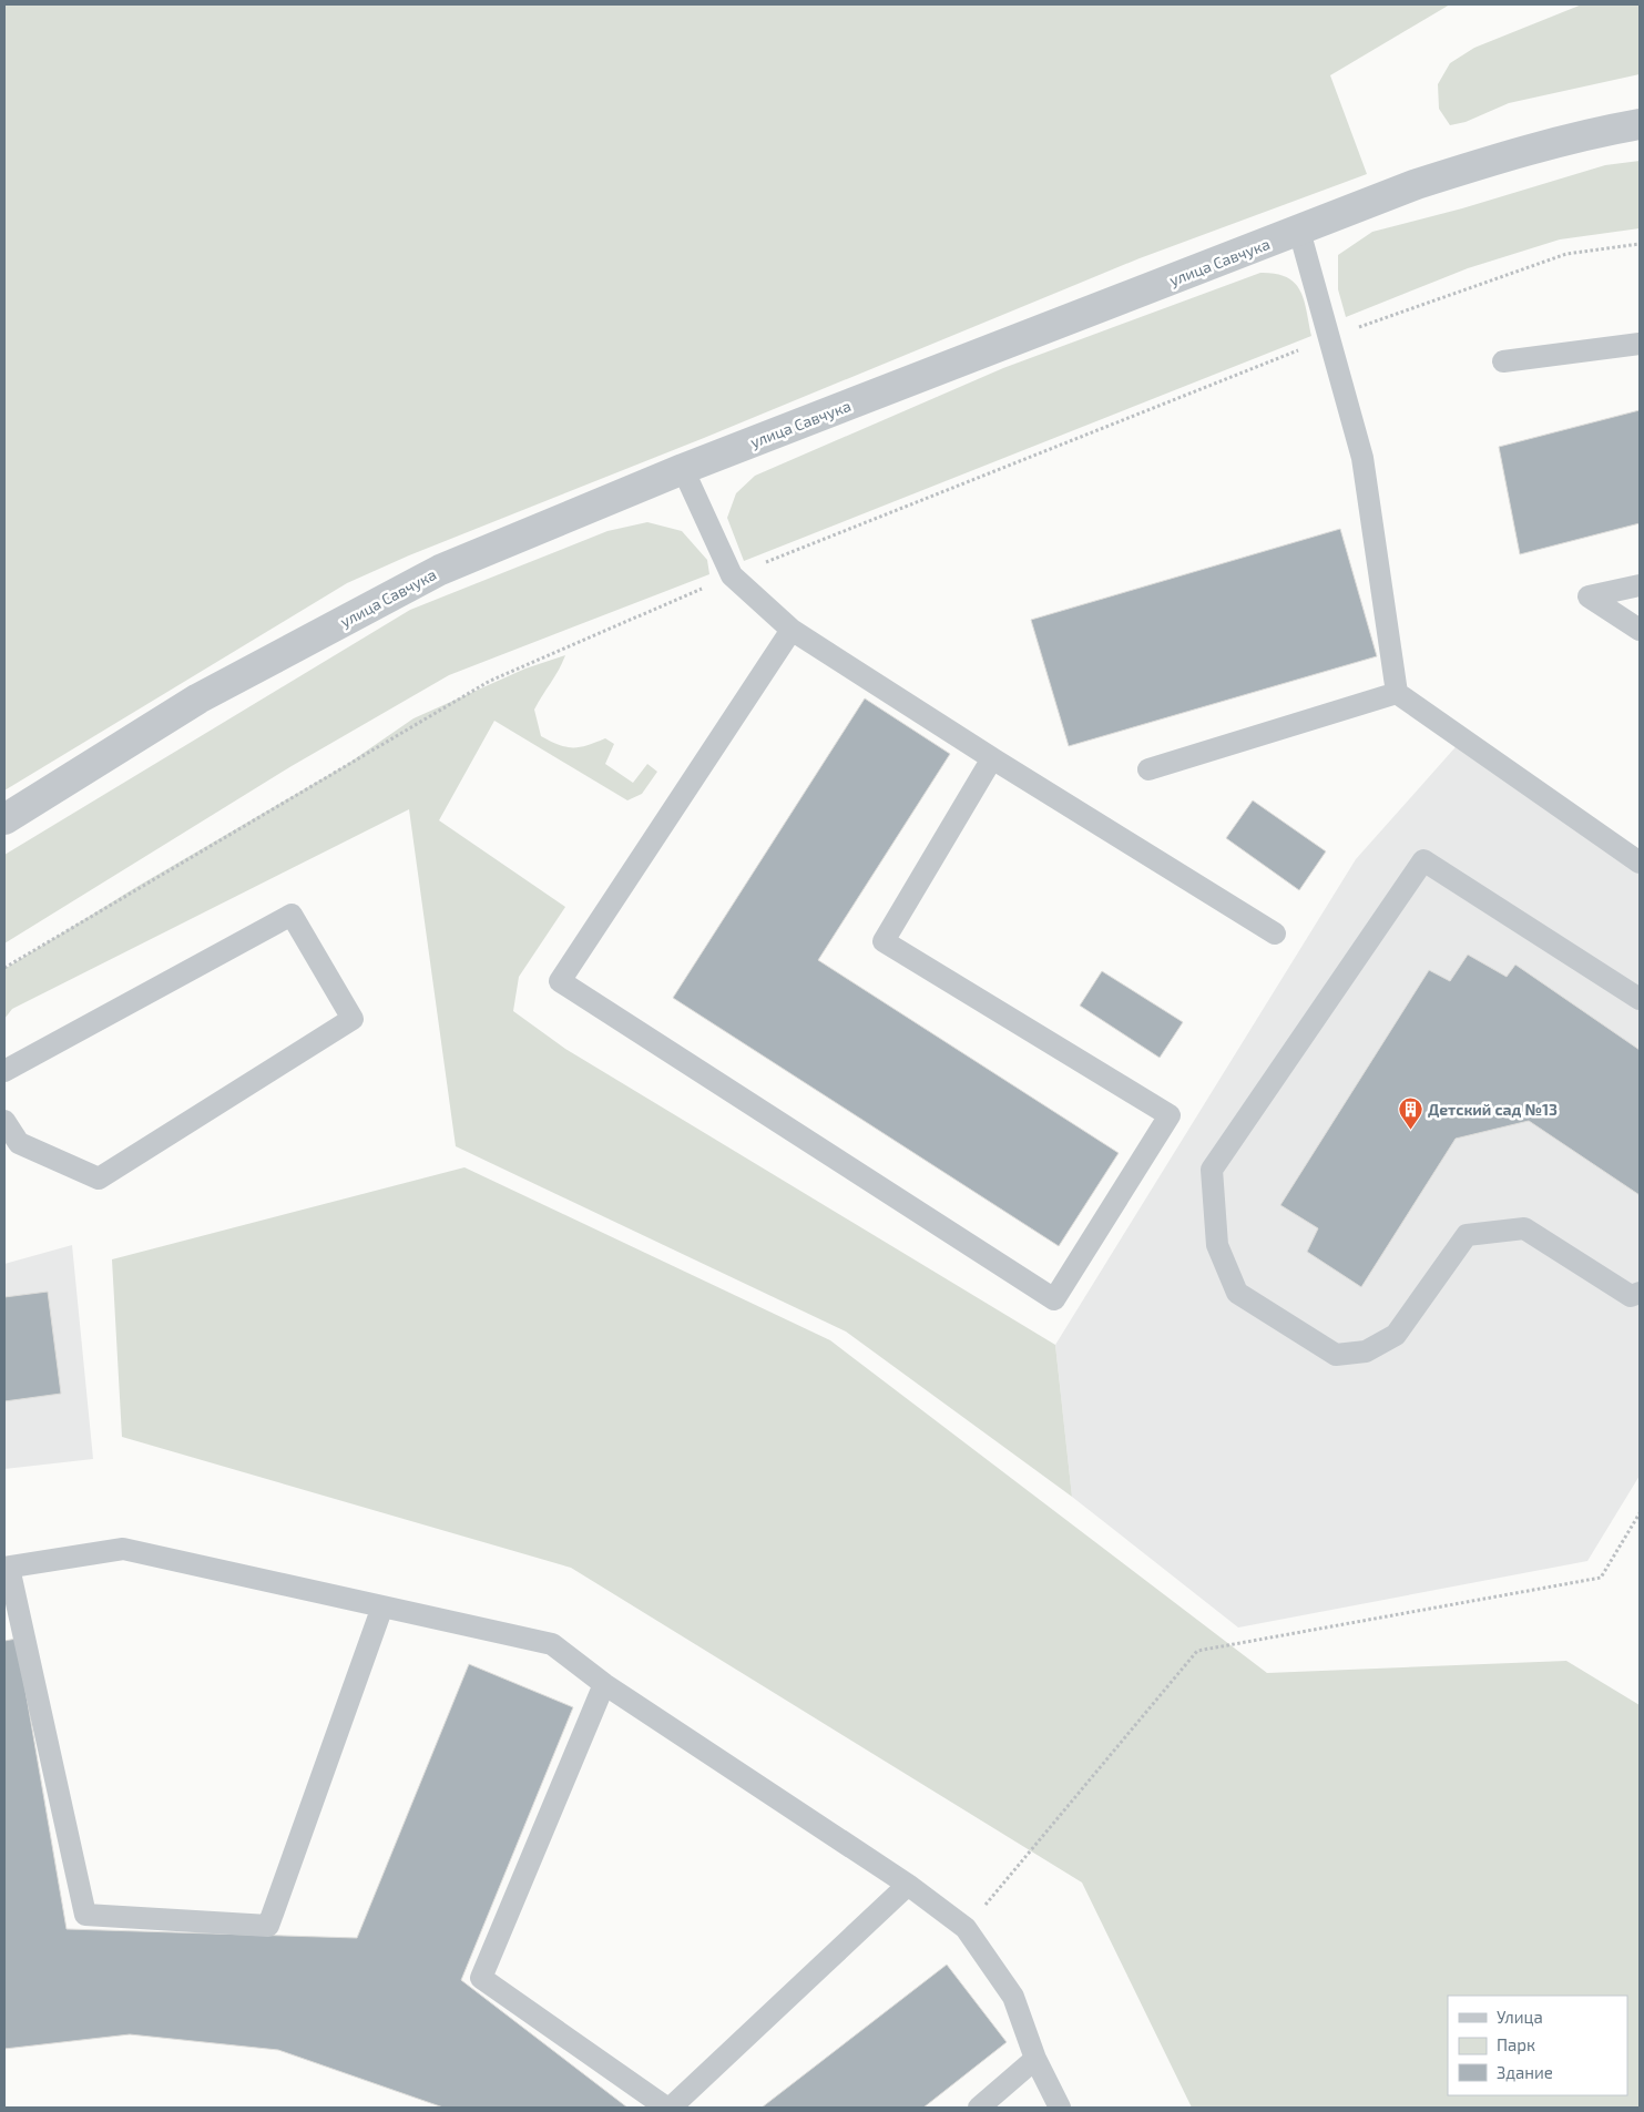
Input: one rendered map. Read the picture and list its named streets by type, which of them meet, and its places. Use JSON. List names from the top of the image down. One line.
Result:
{"streets":{"street":["улица Савчука"]},"places":{"building":["Детский сад №13"]},"legend":["Улица","Парк","Здание"]}
